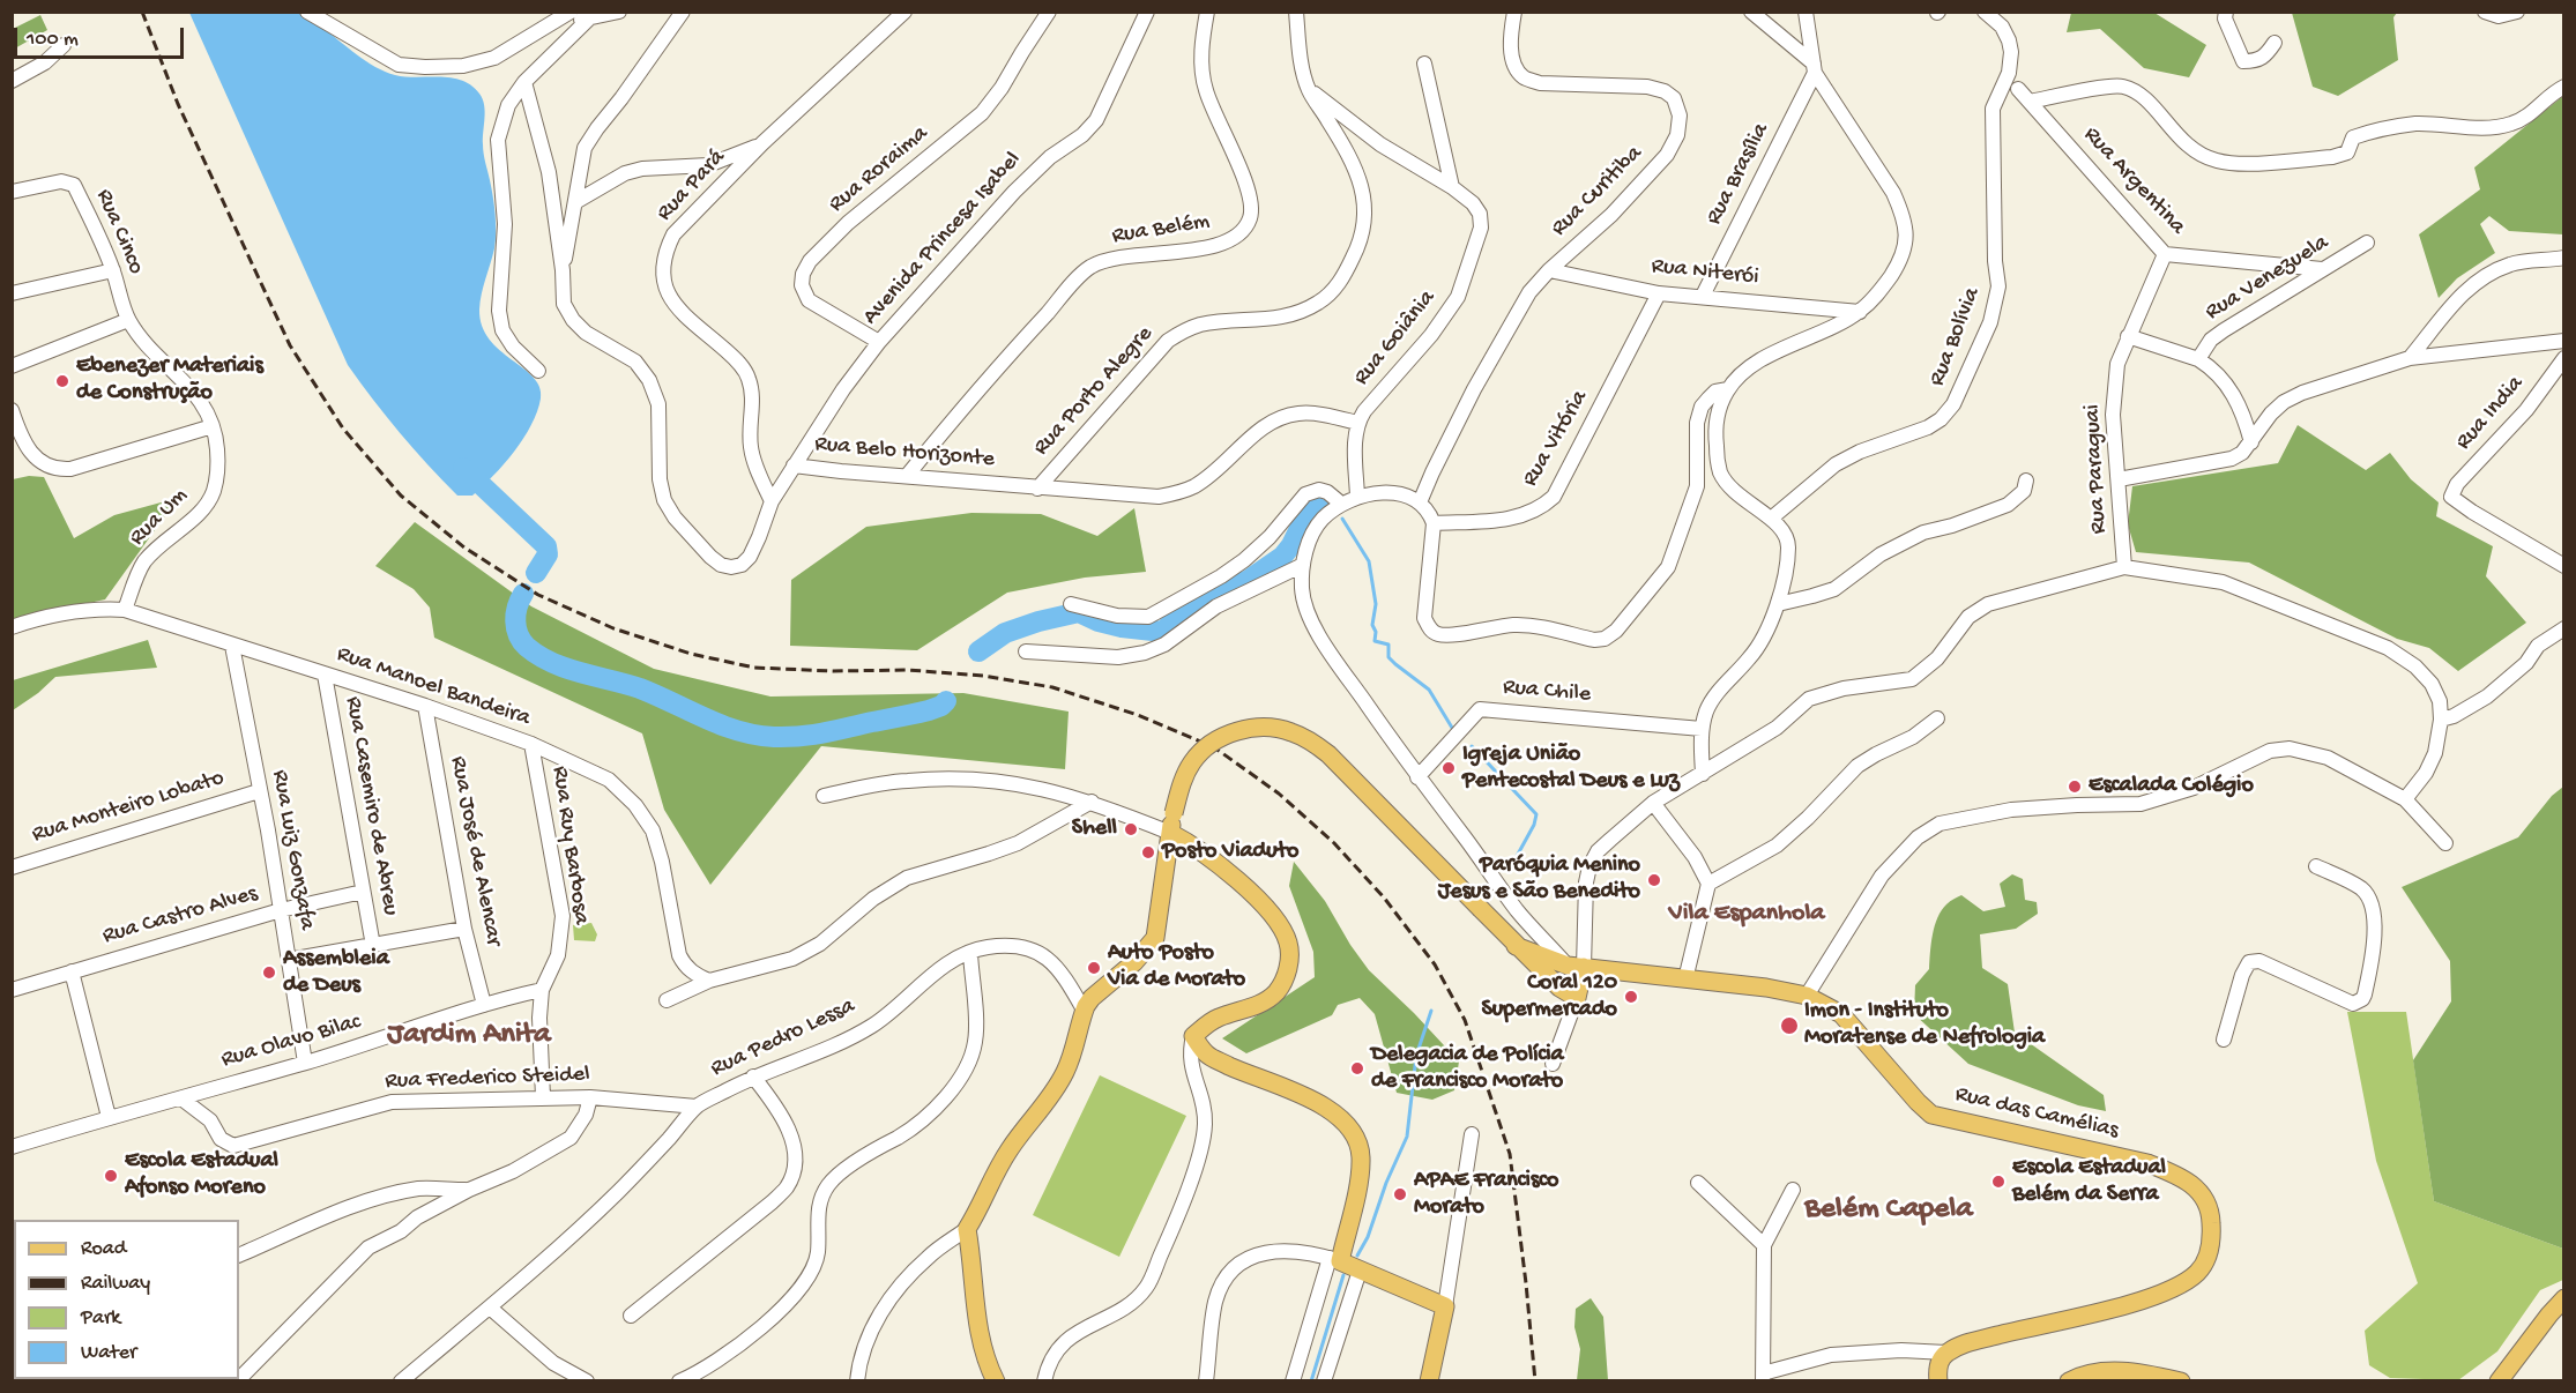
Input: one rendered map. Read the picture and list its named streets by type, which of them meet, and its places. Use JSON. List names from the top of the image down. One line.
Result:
{"streets":{"main road":["Rua das Camélias"],"street":["Rua Roraima","Rua Brasília","Rua Argentina","Rua Pará","Rua Curitiba","Rua Belém","Rua Cinco","Avenida Princesa Isabel","Rua Niterói","Rua Venezuela","Rua Bolívia","Rua Goiânia","Rua Porto Alegre","Rua India","Rua Vitória","Rua Belo Horizonte","Rua Paraguai","Rua Um","Rua Manoel Bandeira","Rua Chile","Rua Casemiro de Abreu","Rua Monteiro Lobato","Rua Ruy Barbosa","Rua Luiz Gonzafa","Rua José de Alencar","Rua Castro Alves","Rua Pedro Lessa","Rua Olavo Bilac","Rua Frederico Steidel"]},"crossings":[["Rua Roraima","Avenida Princesa Isabel"],["Rua Brasília","Rua Niterói"],["Rua Argentina","Rua Venezuela"],["Rua Argentina","Rua Paraguai"],["Rua Pará","Avenida Princesa Isabel"],["Rua Curitiba","Rua Niterói"],["Rua Belém","Rua Belo Horizonte"],["Rua Cinco","Rua Um"],["Avenida Princesa Isabel","Rua Belo Horizonte"],["Rua Niterói","Rua Vitória"],["Rua Goiânia","Rua Porto Alegre"],["Rua Goiânia","Rua Belo Horizonte"],["Rua Porto Alegre","Rua Belo Horizonte"],["Rua Um","Rua Manoel Bandeira"],["Rua Manoel Bandeira","Rua Casemiro de Abreu"],["Rua Manoel Bandeira","Rua Ruy Barbosa"],["Rua Manoel Bandeira","Rua Luiz Gonzafa"],["Rua Manoel Bandeira","Rua José de Alencar"],["Rua Casemiro de Abreu","Rua Castro Alves"],["Rua Monteiro Lobato","Rua Luiz Gonzafa"],["Rua Ruy Barbosa","Rua Olavo Bilac"],["Rua Luiz Gonzafa","Rua Castro Alves"],["Rua Luiz Gonzafa","Rua Olavo Bilac"],["Rua José de Alencar","Rua Olavo Bilac"],["Rua Pedro Lessa","Rua Frederico Steidel"],["Rua Olavo Bilac","Rua Frederico Steidel"]],"districts":["Vila Espanhola","Jardim Anita","Belém Capela"],"places":["Ebenezer Materiais de Construção","Igreja União Pentecostal Deus e Luz","Escalada Colégio","Shell","Posto Viaduto","Paróquia Menino Jesus e São Benedito","Auto Posto Via de Morato","Assembleia de Deus","Coral 120 Supermercado","Imon - Instituto Moratense de Nefrologia","Delegacia de Polícia de Francisco Morato","Escola Estadual Afonso Moreno","Escola Estadual Belém da Serra","APAE Francisco Morato"],"legend":["Road","Railway","Park","Water"],"scale_bar":"100 m"}
